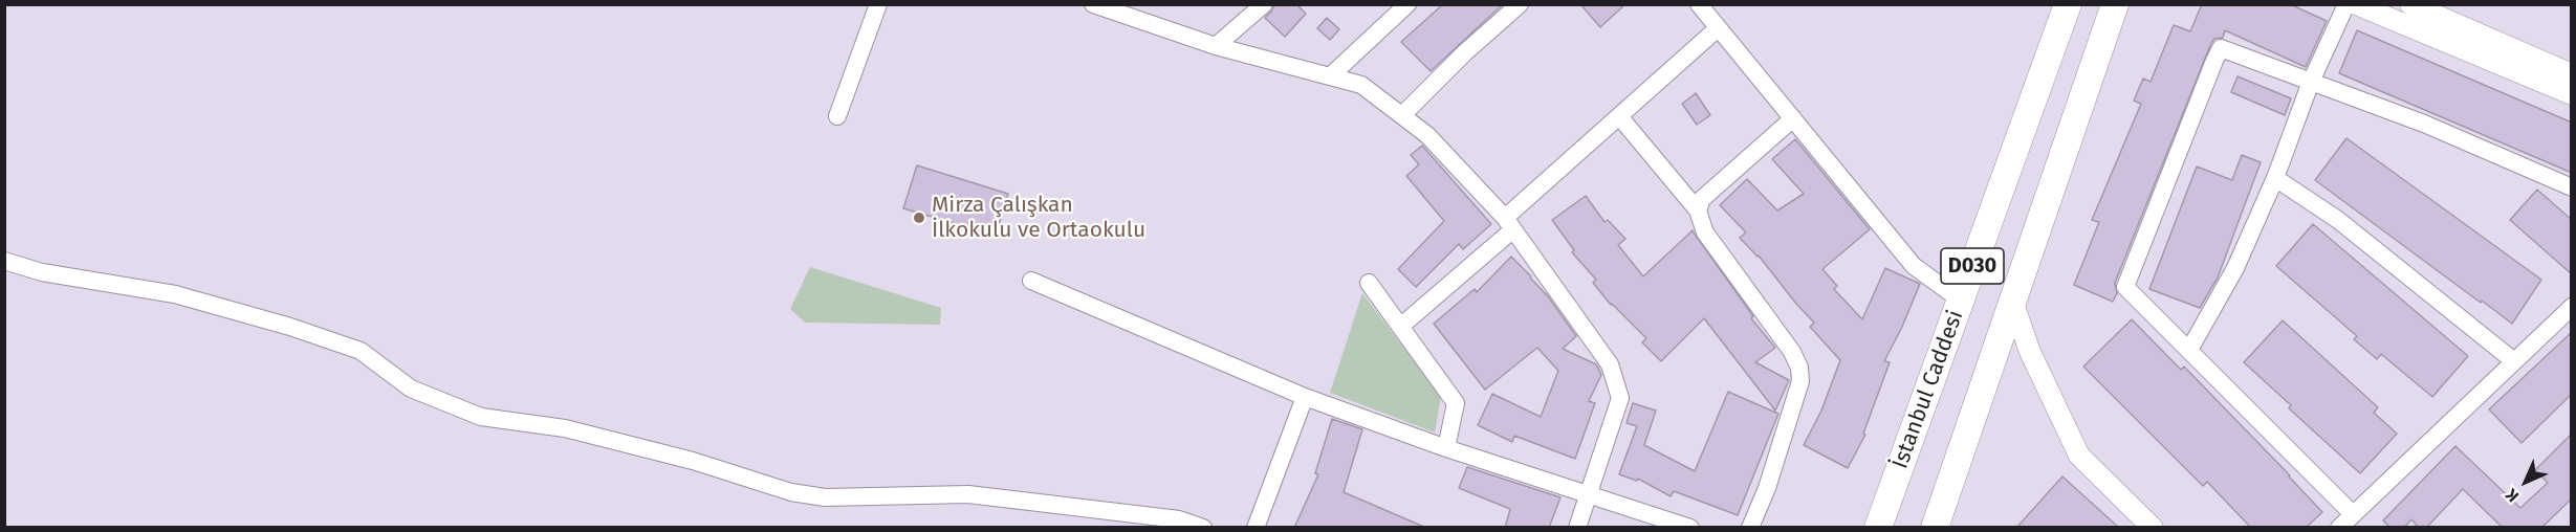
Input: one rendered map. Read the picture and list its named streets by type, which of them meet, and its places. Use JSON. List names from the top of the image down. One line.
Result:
{"streets":{"main road":["D030","İstanbul Caddesi"]},"places":["Mirza Çalışkan İlkokulu ve Ortaokulu"],"north":"bottom left"}
